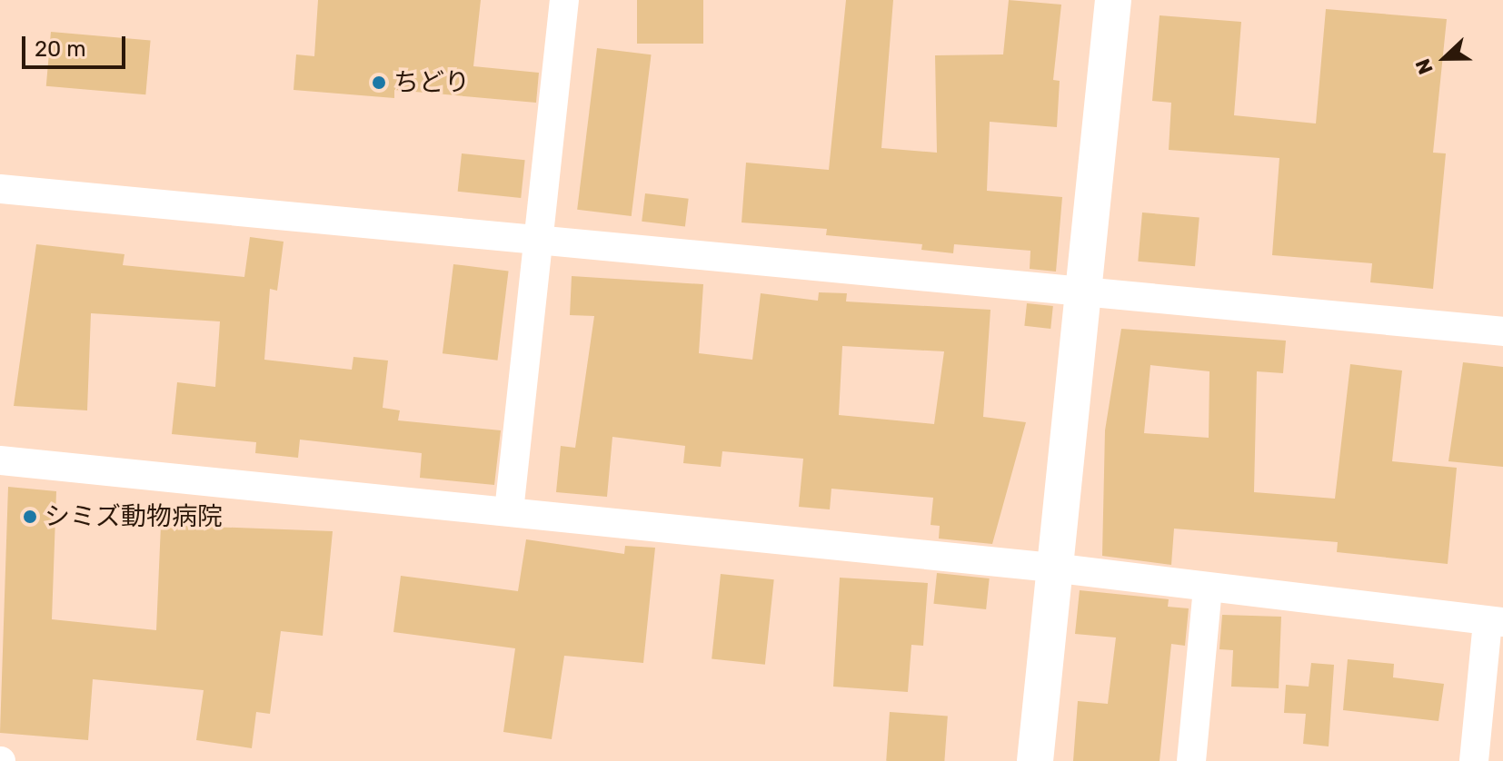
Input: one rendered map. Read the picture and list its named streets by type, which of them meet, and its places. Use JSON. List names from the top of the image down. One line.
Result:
{"places":["ちどり","シミズ動物病院"],"scale_bar":"20 m","north":"left"}
